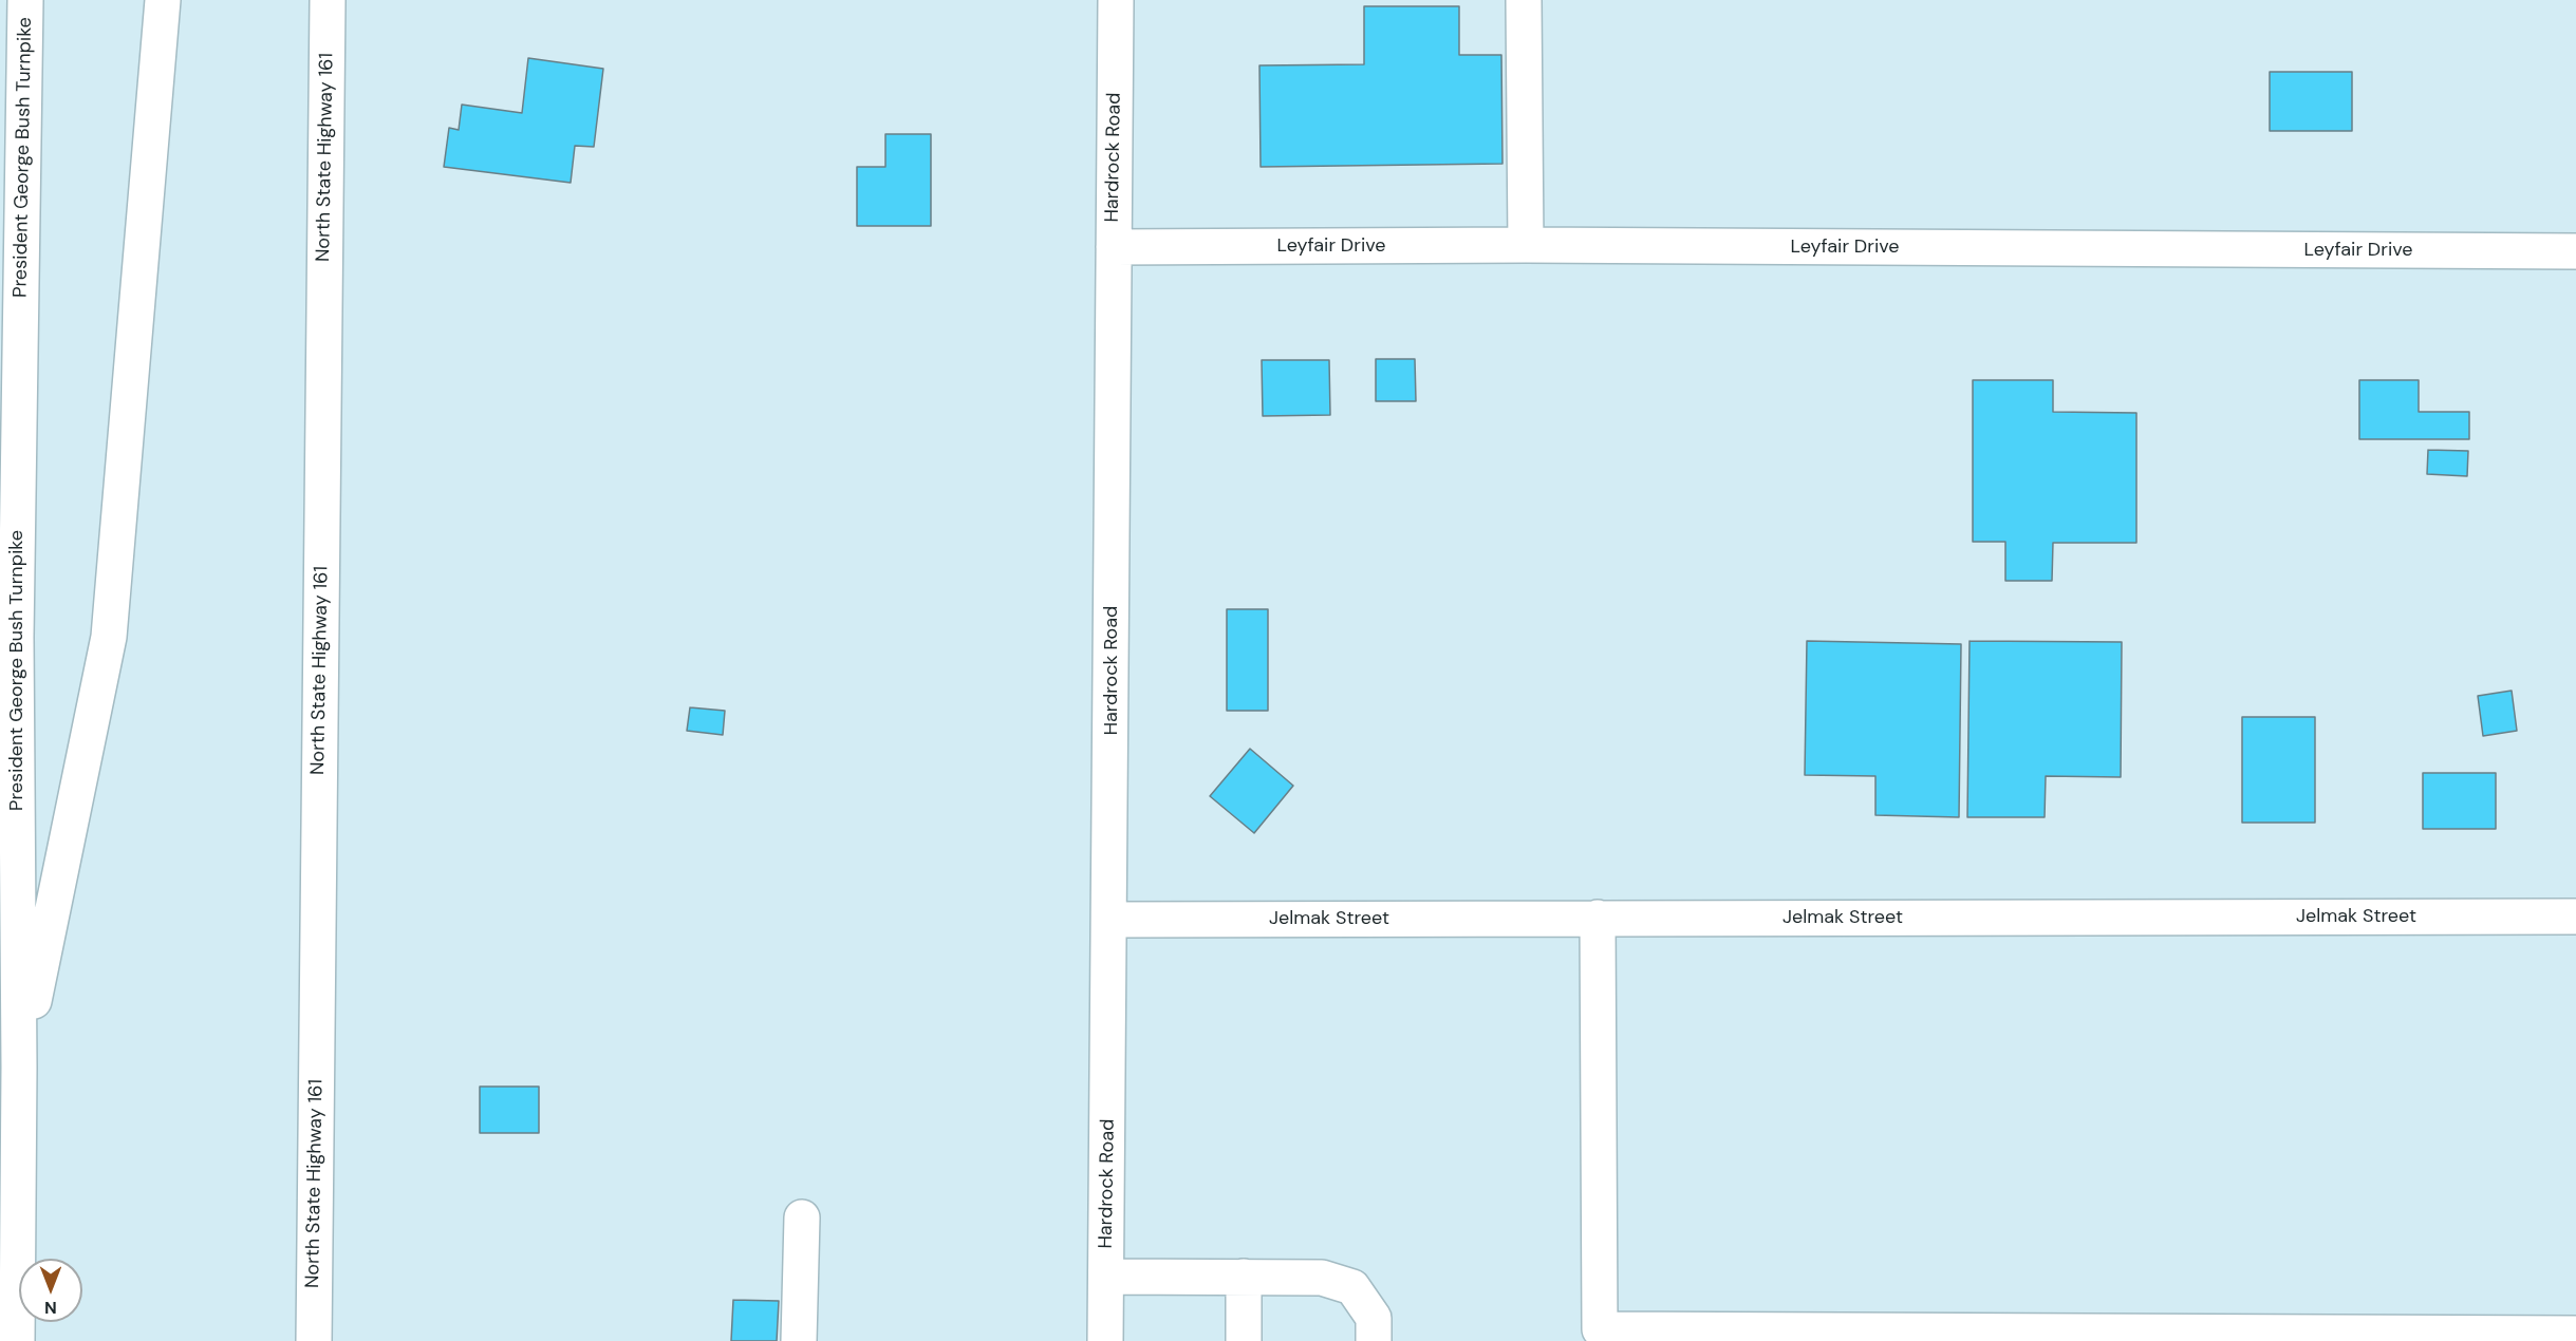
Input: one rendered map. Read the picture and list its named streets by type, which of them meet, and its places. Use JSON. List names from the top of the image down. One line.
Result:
{"streets":{"main road":["President George Bush Turnpike","North State Highway 161","Hardrock Road","Leyfair Drive","Jelmak Street"]},"crossings":[["Hardrock Road","Leyfair Drive"],["Hardrock Road","Jelmak Street"]],"north":"bottom"}
